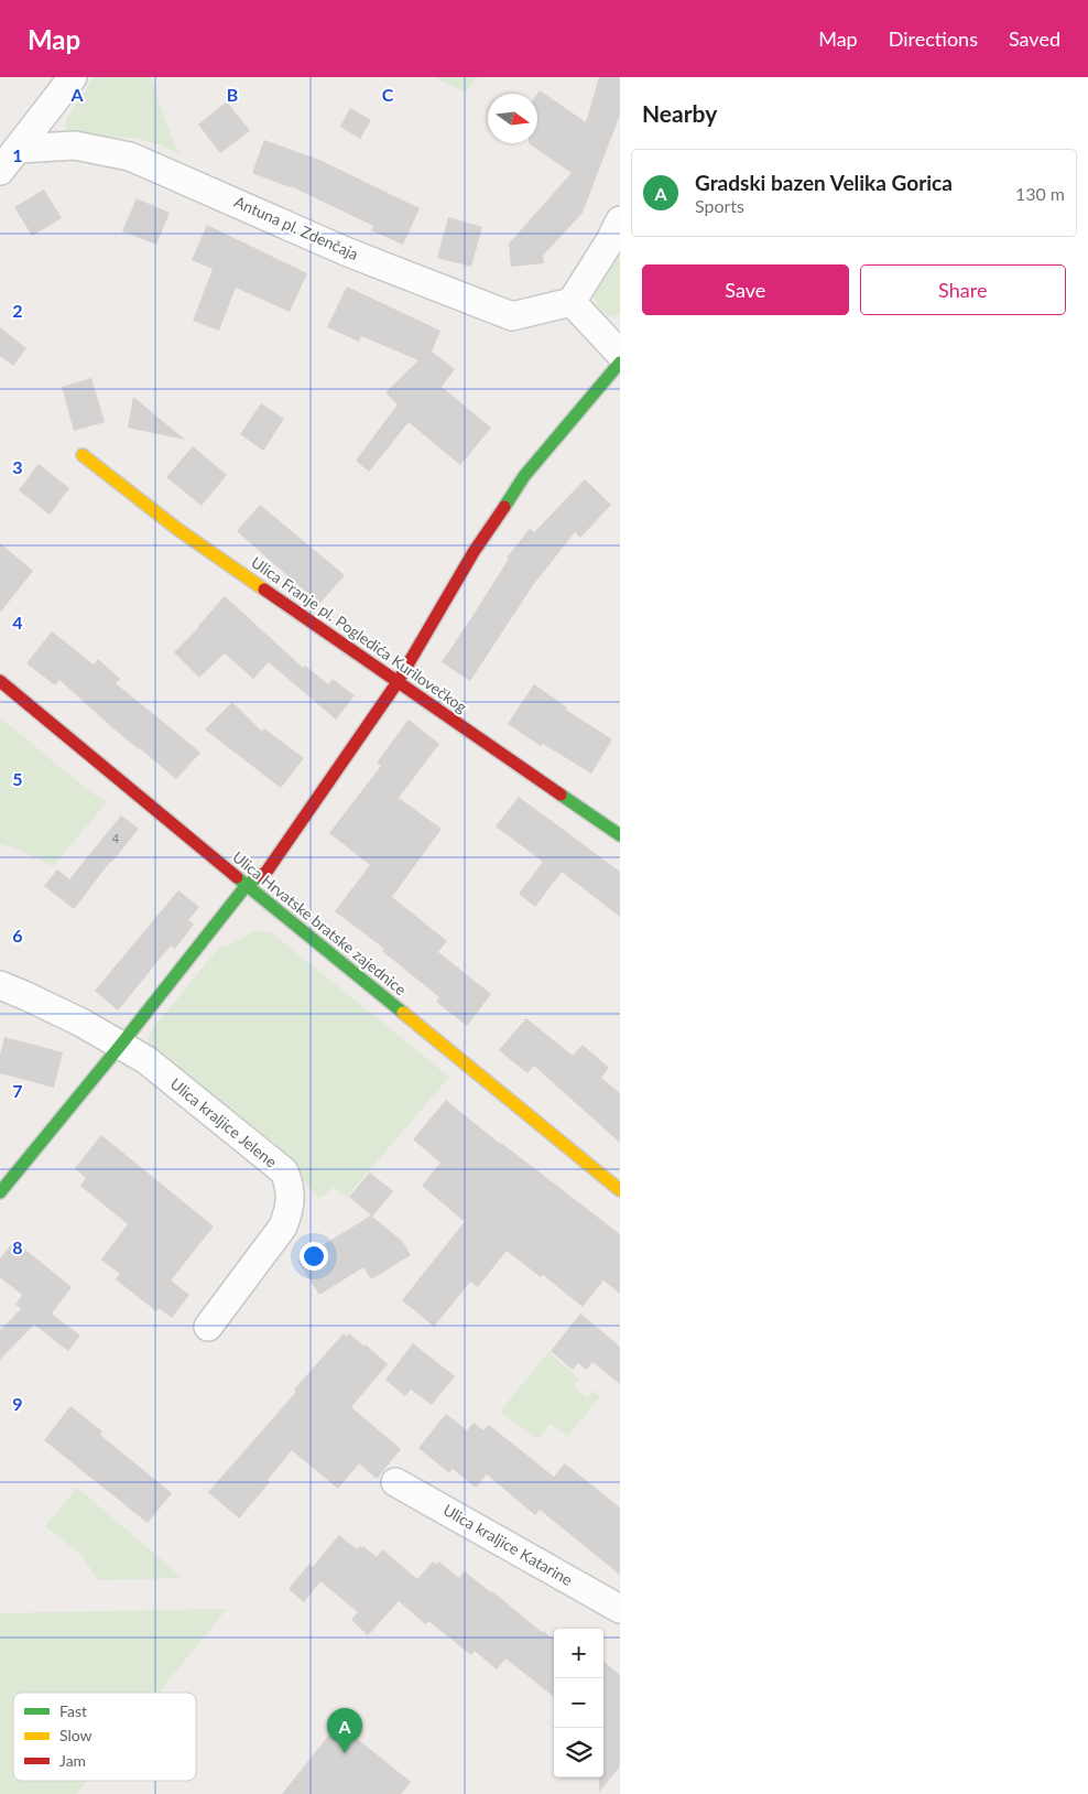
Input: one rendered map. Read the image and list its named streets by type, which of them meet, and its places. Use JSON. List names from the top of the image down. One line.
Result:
{"streets":{"street":["Antuna pl. Zdenčaja","Ulica Franje pl. Pogledića Kurilovečkog","Ulica Hrvatske bratske zajednice","Ulica kraljice Jelene","Ulica kraljice Katarine"]},"house_numbers":["4"],"legend":["Fast","Slow","Jam"],"north":"right","page":{"header":"Map","nav":["Map","Directions","Saved"],"heading":"Nearby","list":[{"mark":"A","name":"Gradski bazen Velika Gorica","note":"Sports","value":"130 m"}],"buttons":["Save","Share"],"map_buttons":["+","−"],"pins":"A"},"grid":{"columns":["A","B","C"],"rows":["1","2","3","4","5","6","7","8","9"]}}
